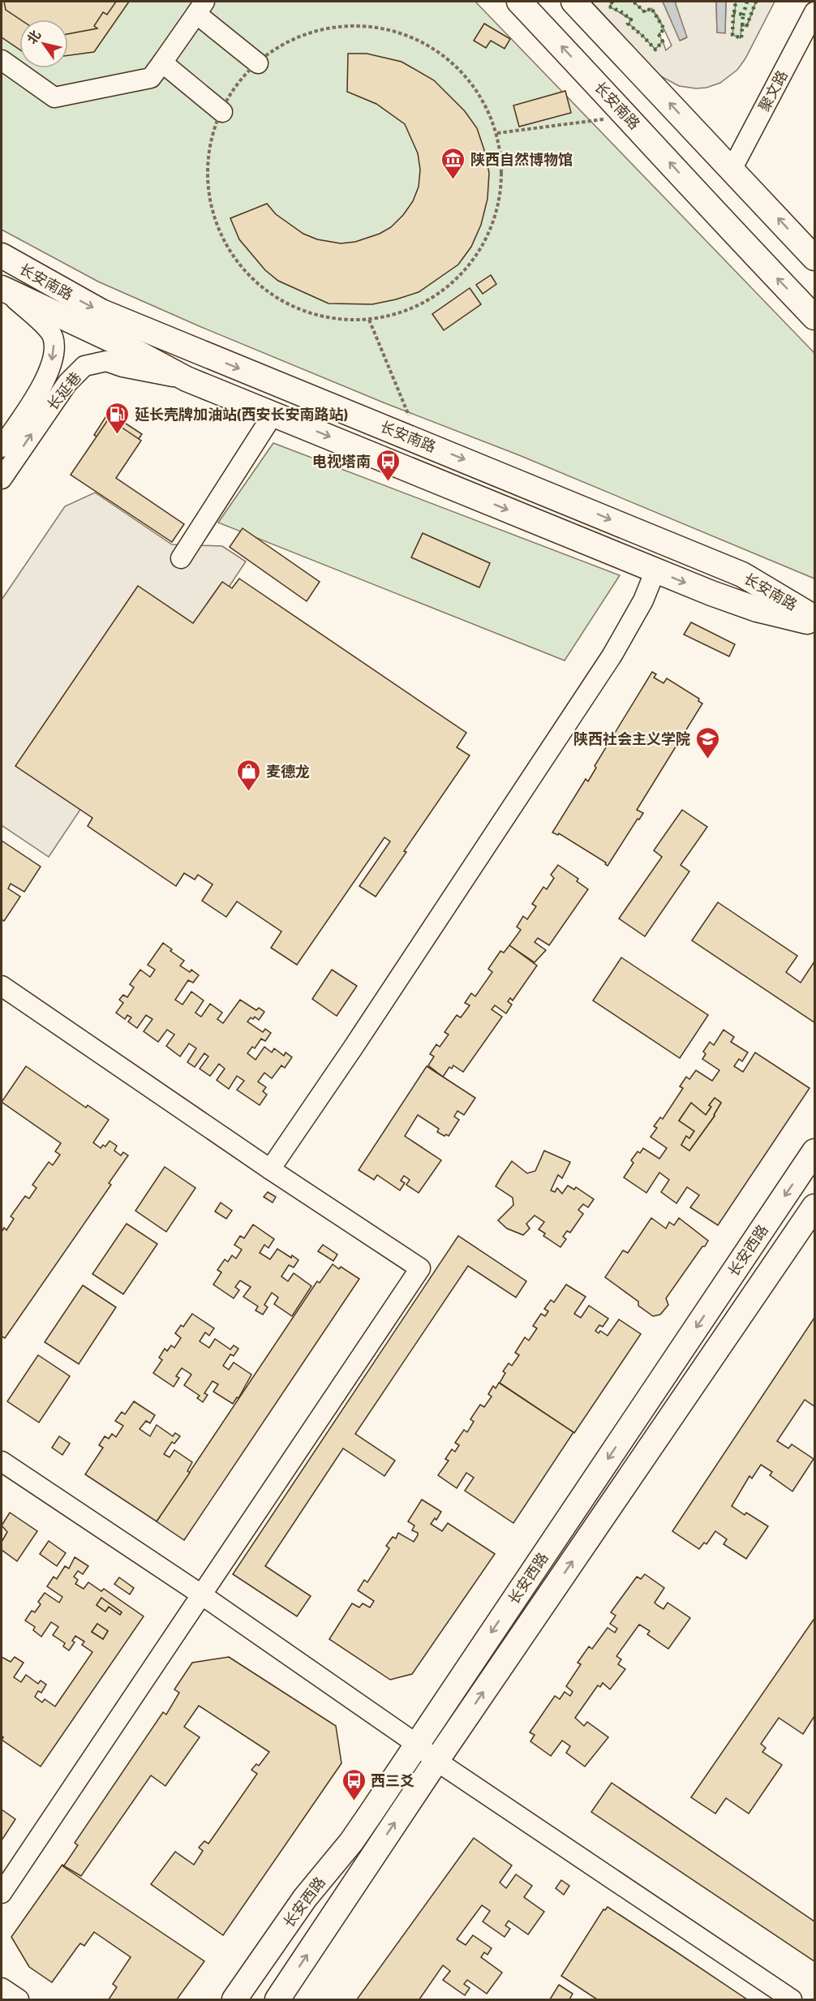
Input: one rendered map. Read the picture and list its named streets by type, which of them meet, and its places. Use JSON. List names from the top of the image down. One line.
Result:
{"streets":{"main road":["长安南路","长安西路"],"street":["聚文路","长延巷"]},"places":{"museum":["陕西自然博物馆"],"fuel station":["延长壳牌加油站(西安长安南路站)"],"bus stop":["电视塔南","西三爻"],"school or university":["陕西社会主义学院"],"shop":["麦德龙"]},"north":"top left"}
